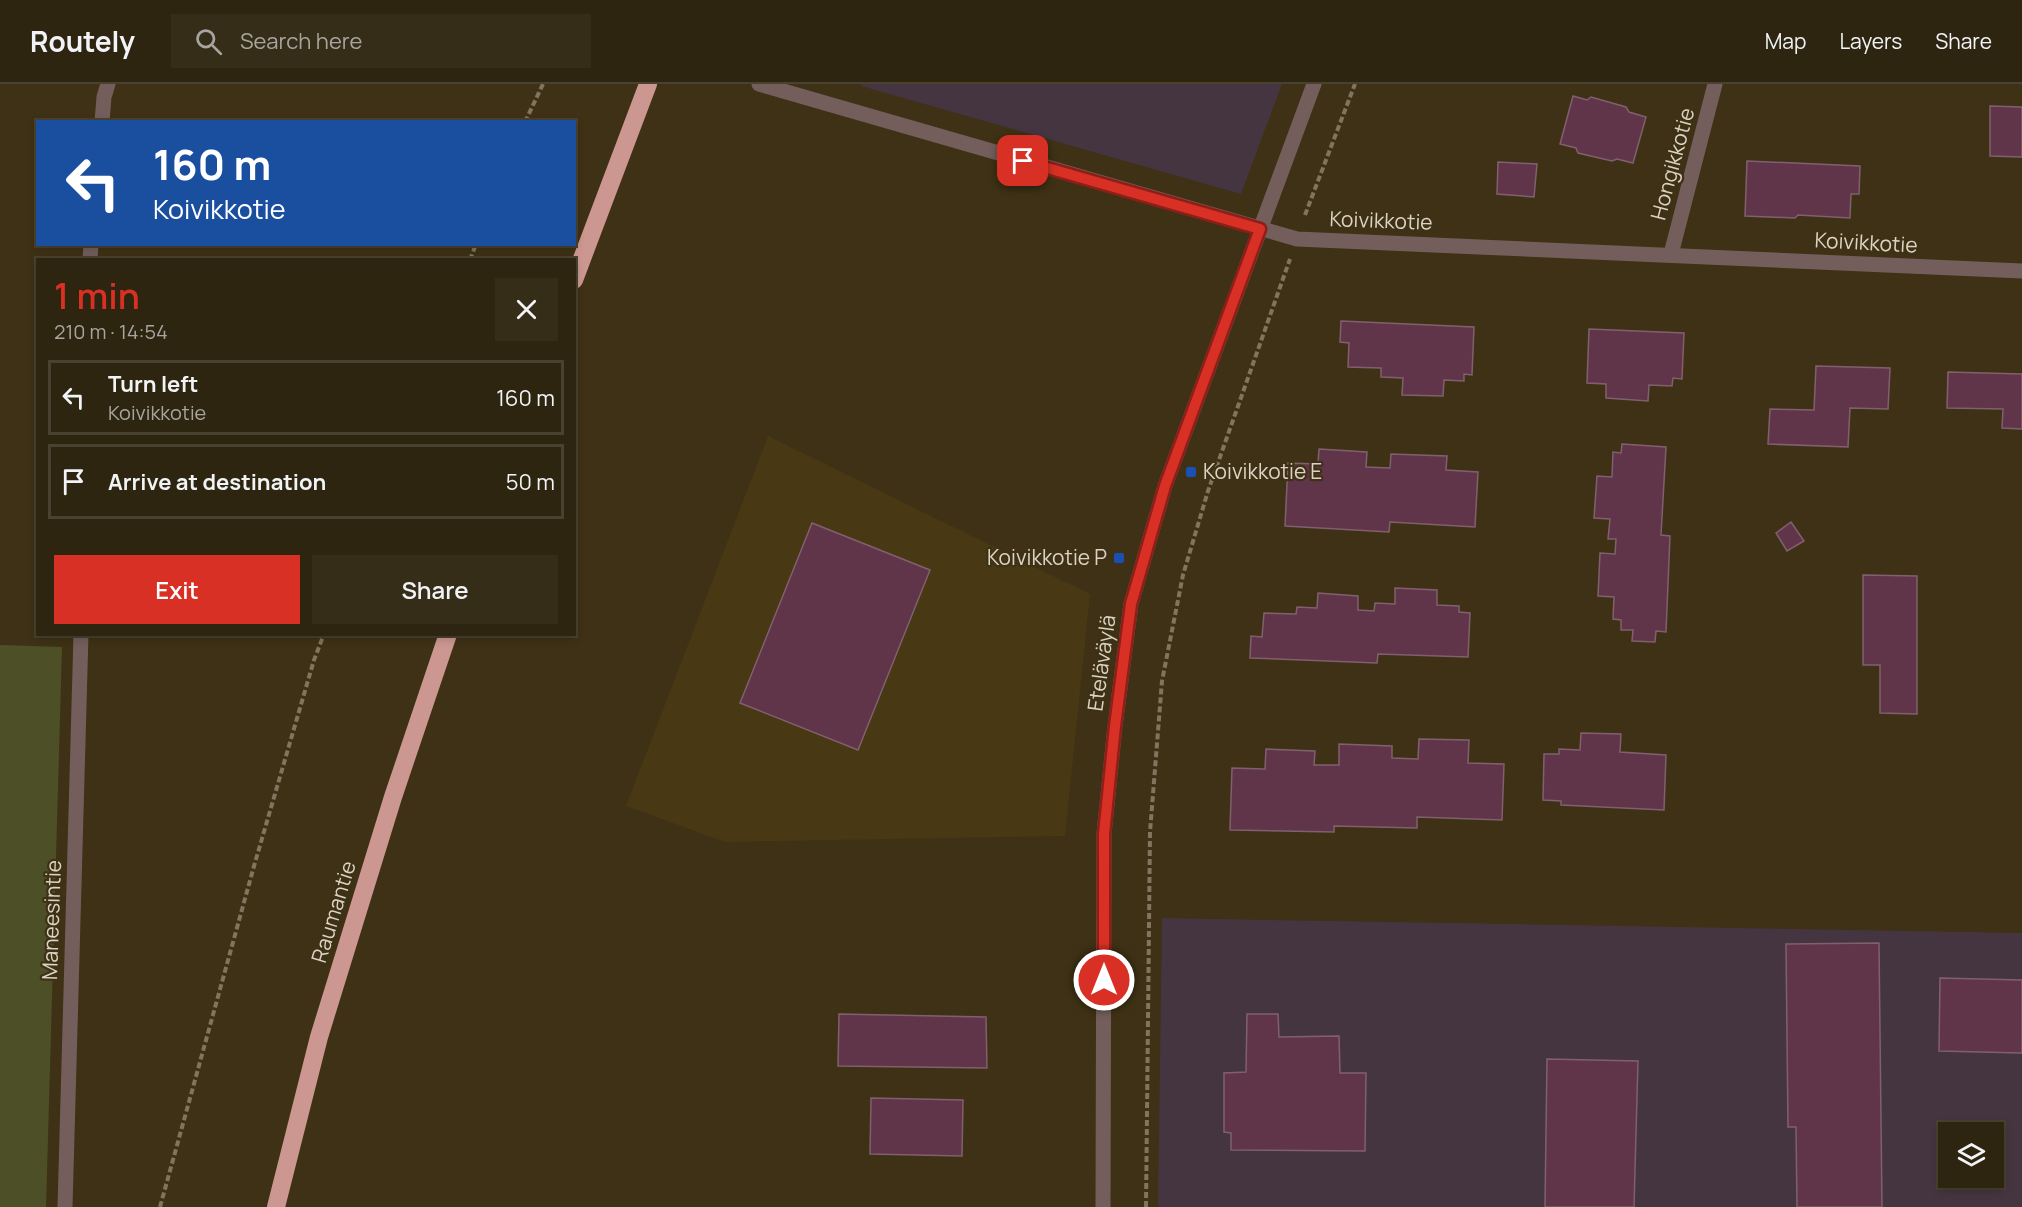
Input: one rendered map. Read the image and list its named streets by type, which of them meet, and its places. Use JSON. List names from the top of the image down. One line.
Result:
{"streets":{"highway":["Raumantie"],"street":["Hongikkotie","Koivikkotie","Eteläväylä","Maneesintie"]},"crossings":[["Hongikkotie","Koivikkotie"],["Koivikkotie","Eteläväylä"]],"places":{"transit":["Koivikkotie E","Koivikkotie P"]},"page":{"header":"Routely","search":"Search here","nav":["Map","Layers","Share"],"turn":["160 m","Koivikkotie"],"heading":["1 min","210 m · 14:54"],"list":[{"name":"Turn left","note":"Koivikkotie","value":"160 m"},{"name":"Arrive at destination","value":"50 m"}],"buttons":["Exit","Share"]}}
